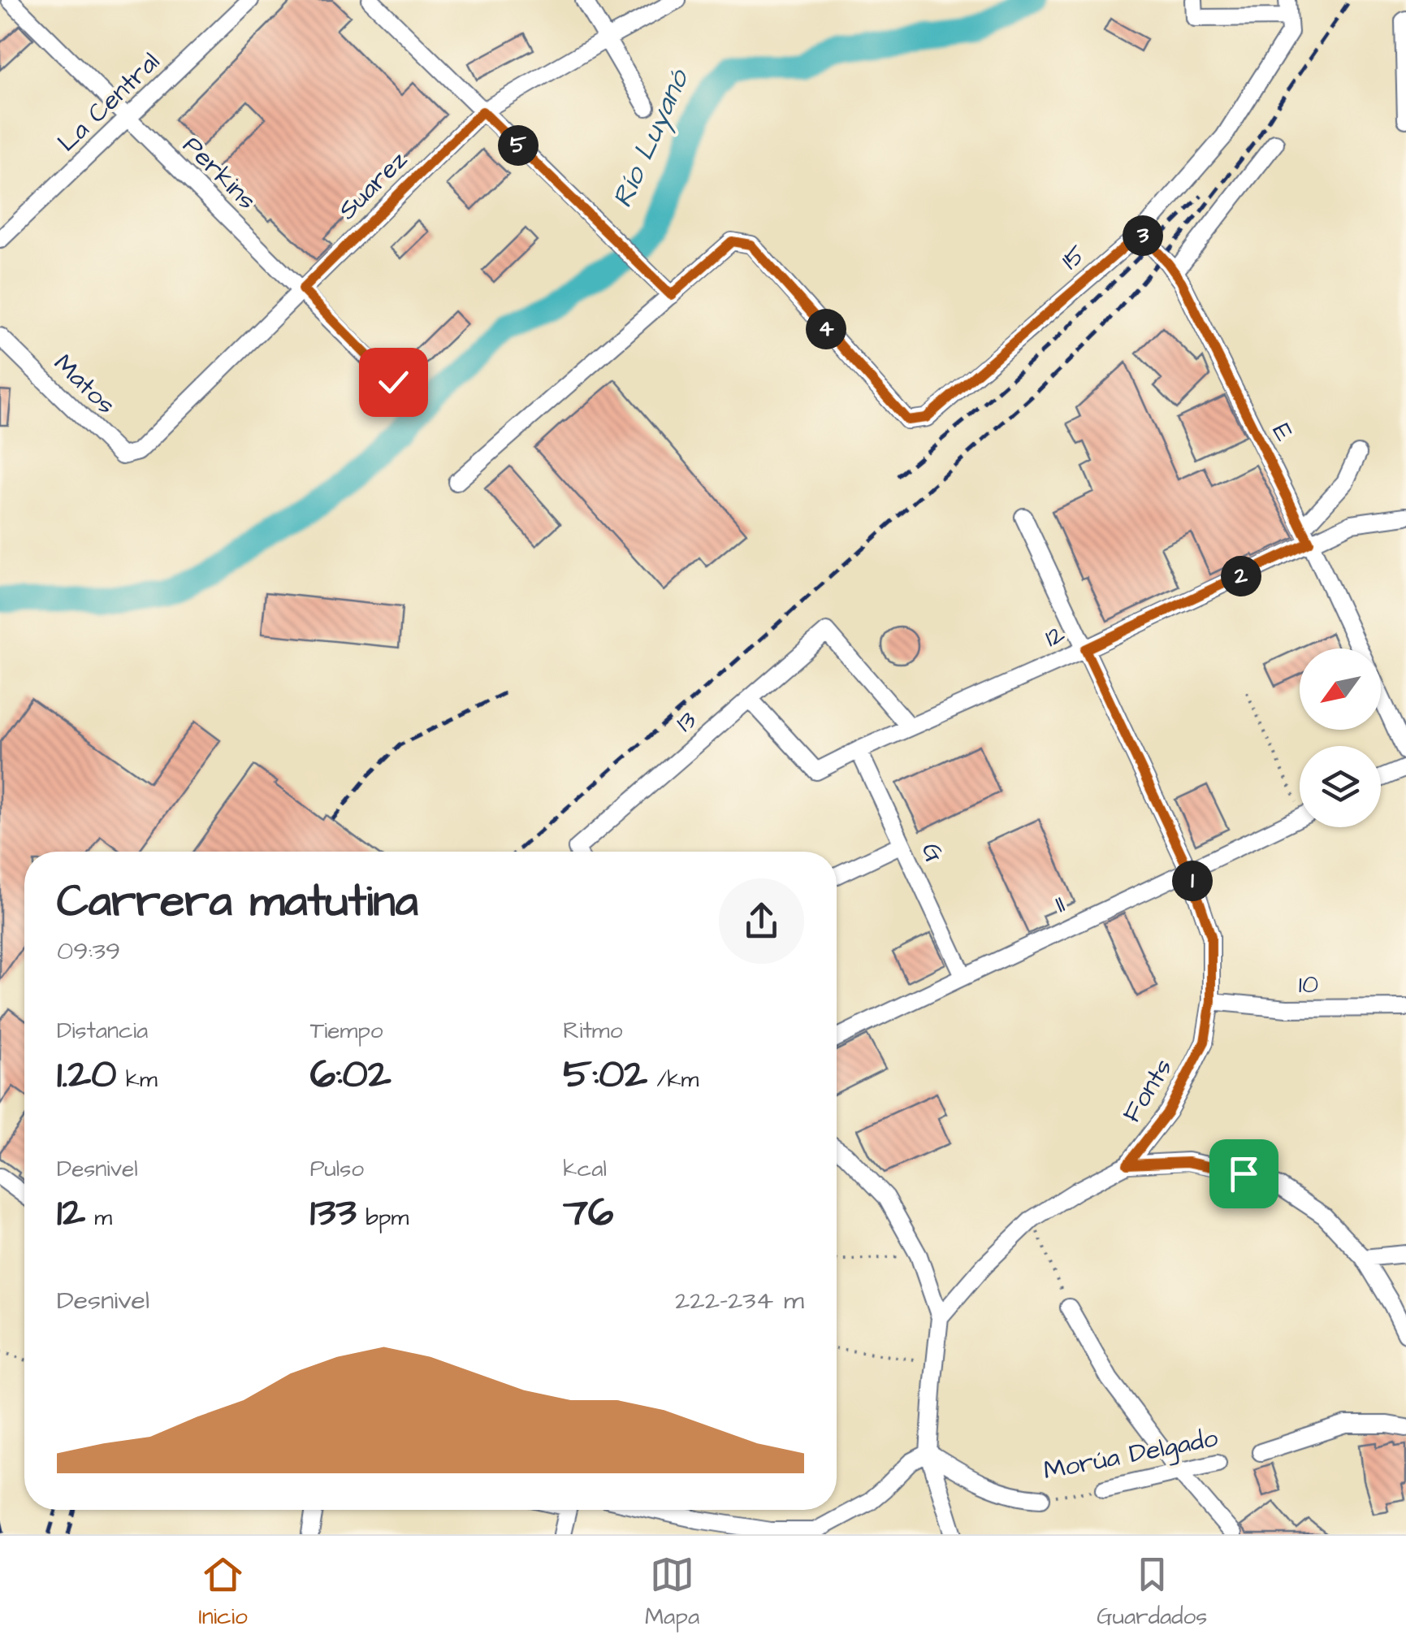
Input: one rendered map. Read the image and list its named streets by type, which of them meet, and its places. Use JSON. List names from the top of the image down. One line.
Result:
{"streets":{"street":["La Central","Perkins","Suarez","15","Matos","E","12","13","G","11","10","Fonts","Morúa Delgado"]},"crossings":[["La Central","Perkins"],["Perkins","Suarez"],["Suarez","Matos"],["15","E"],["E","12"],["12","13"],["12","G"],["12","Fonts"],["G","11"],["11","Fonts"],["10","Fonts"]],"water":["Río Luyanó"],"north":"bottom left","page":{"pins":["5","3","4","2","1"],"heading":["Carrera matutina","09:39"],"stats":[["Distancia","1.20 km"],["Tiempo","6:02"],["Ritmo","5:02 /km"],["Desnivel","12 m"],["Pulso","133 bpm"],["kcal","76"]],"chart":["Desnivel","222–234 m"],"tabs":["Inicio","Mapa","Guardados"]}}
